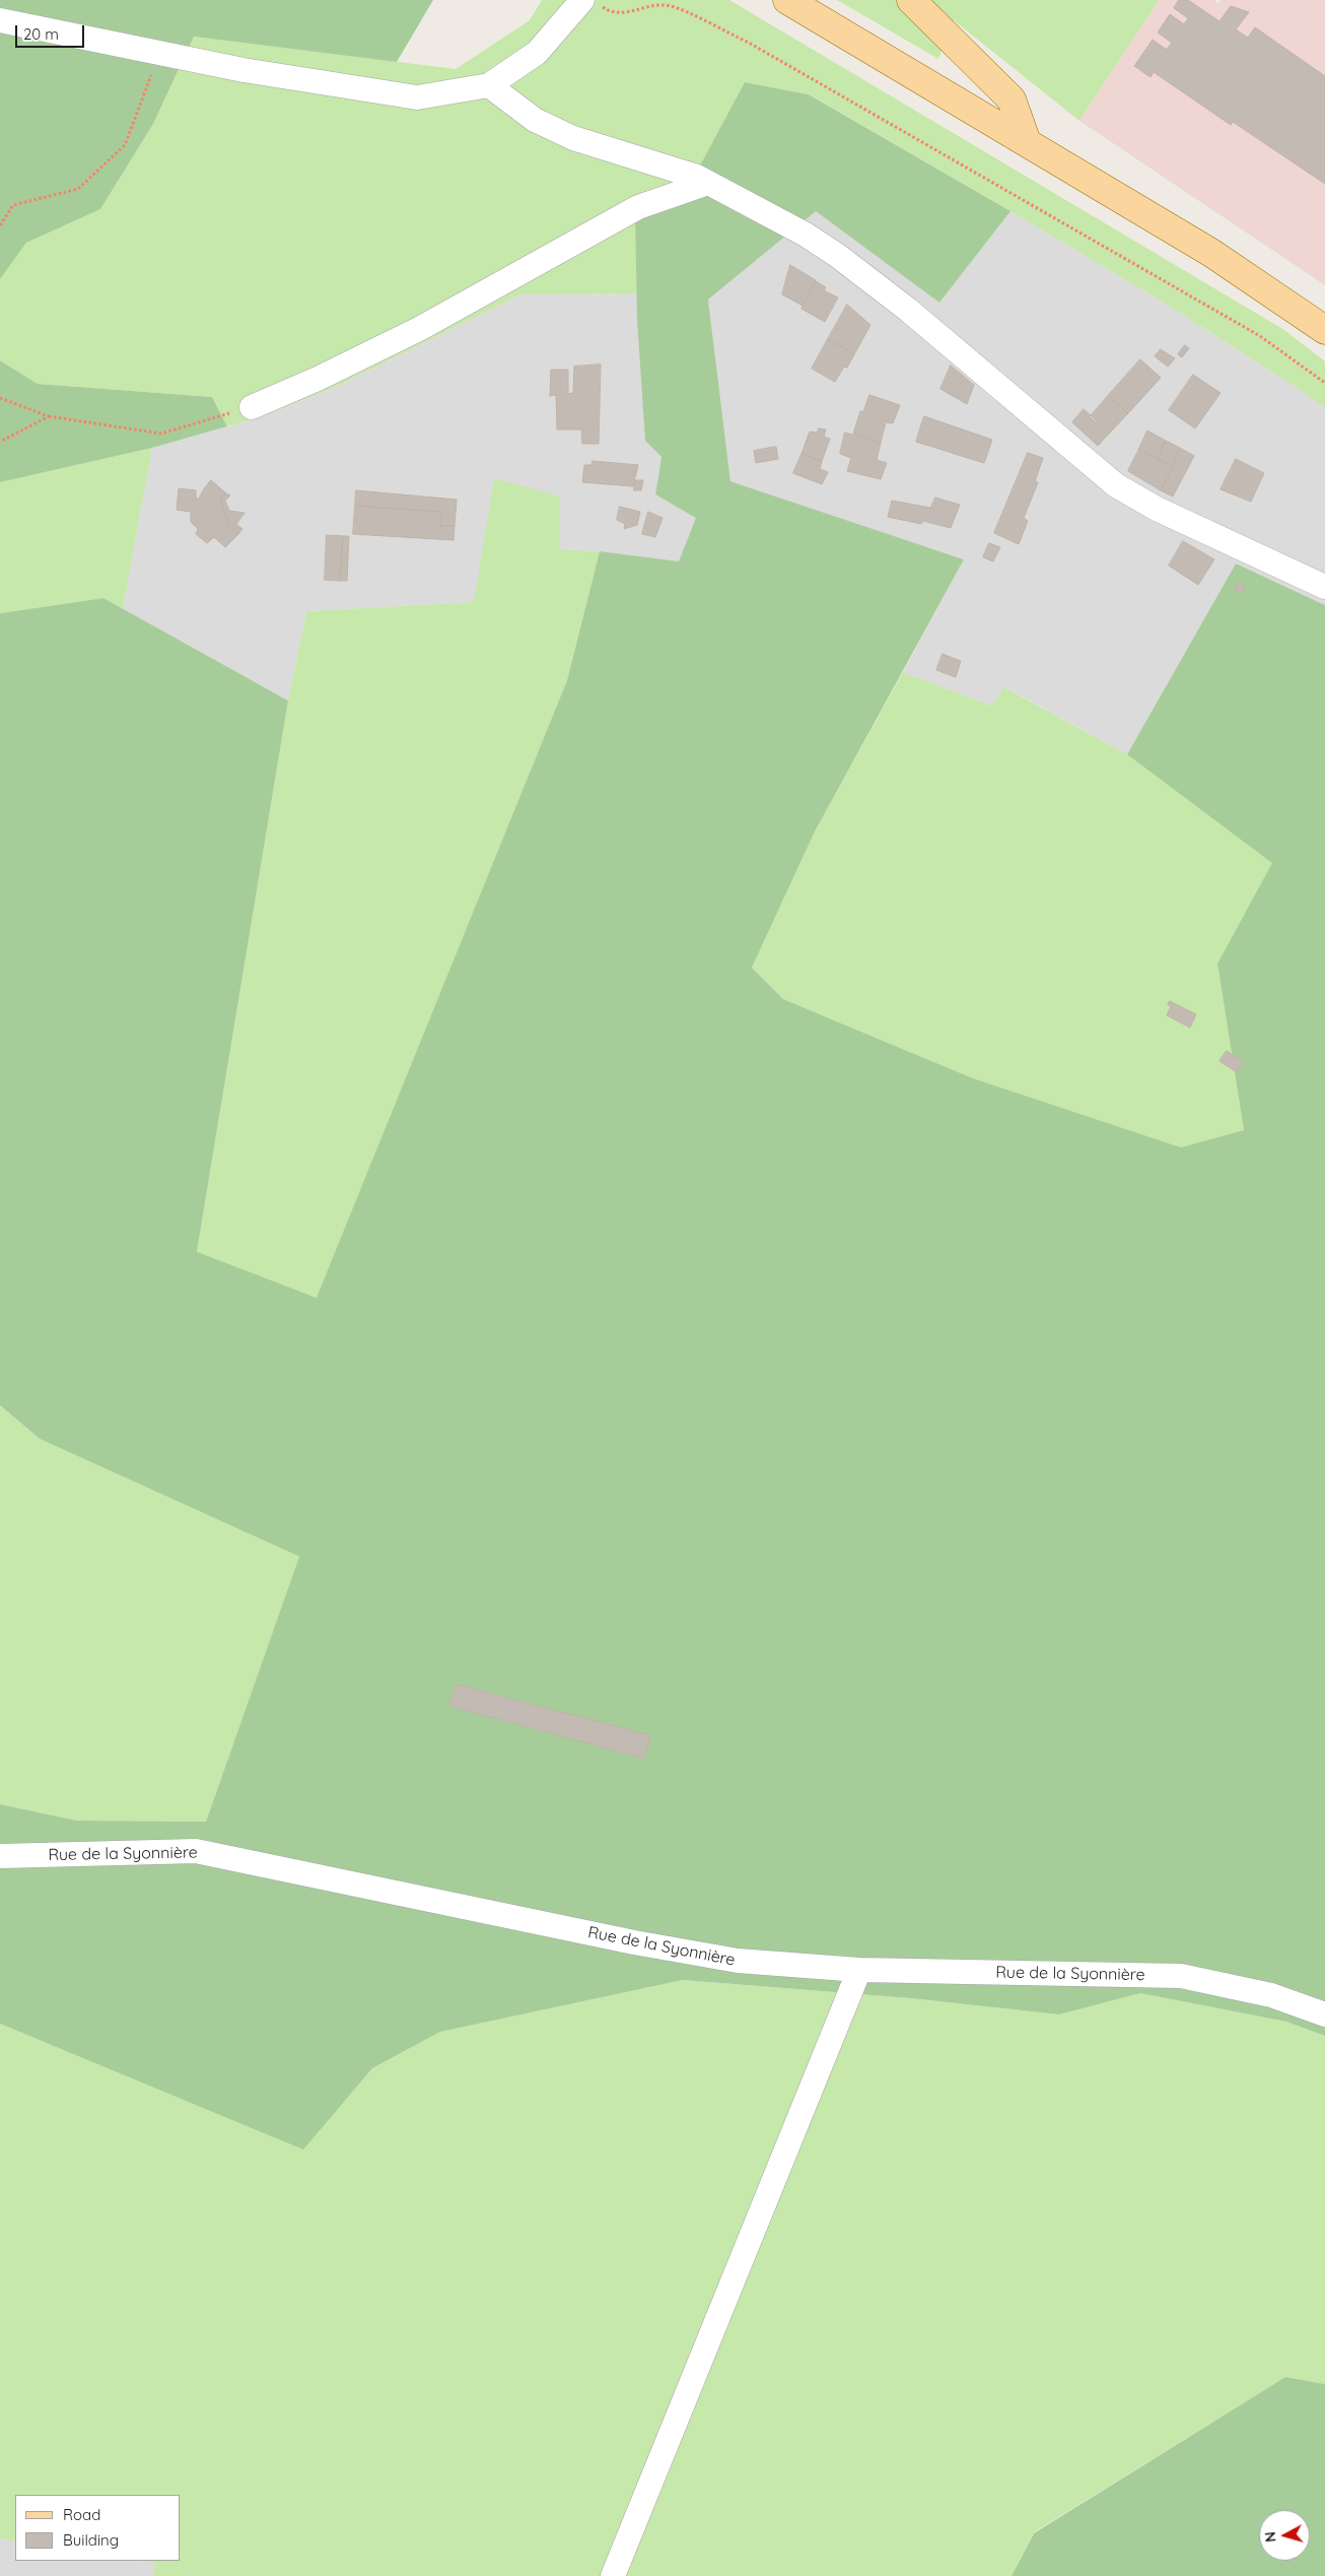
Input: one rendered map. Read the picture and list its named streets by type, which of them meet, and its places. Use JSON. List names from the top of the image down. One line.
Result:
{"streets":{"street":["Rue de la Syonnière"]},"legend":["Road","Building"],"scale_bar":"20 m","north":"left"}
